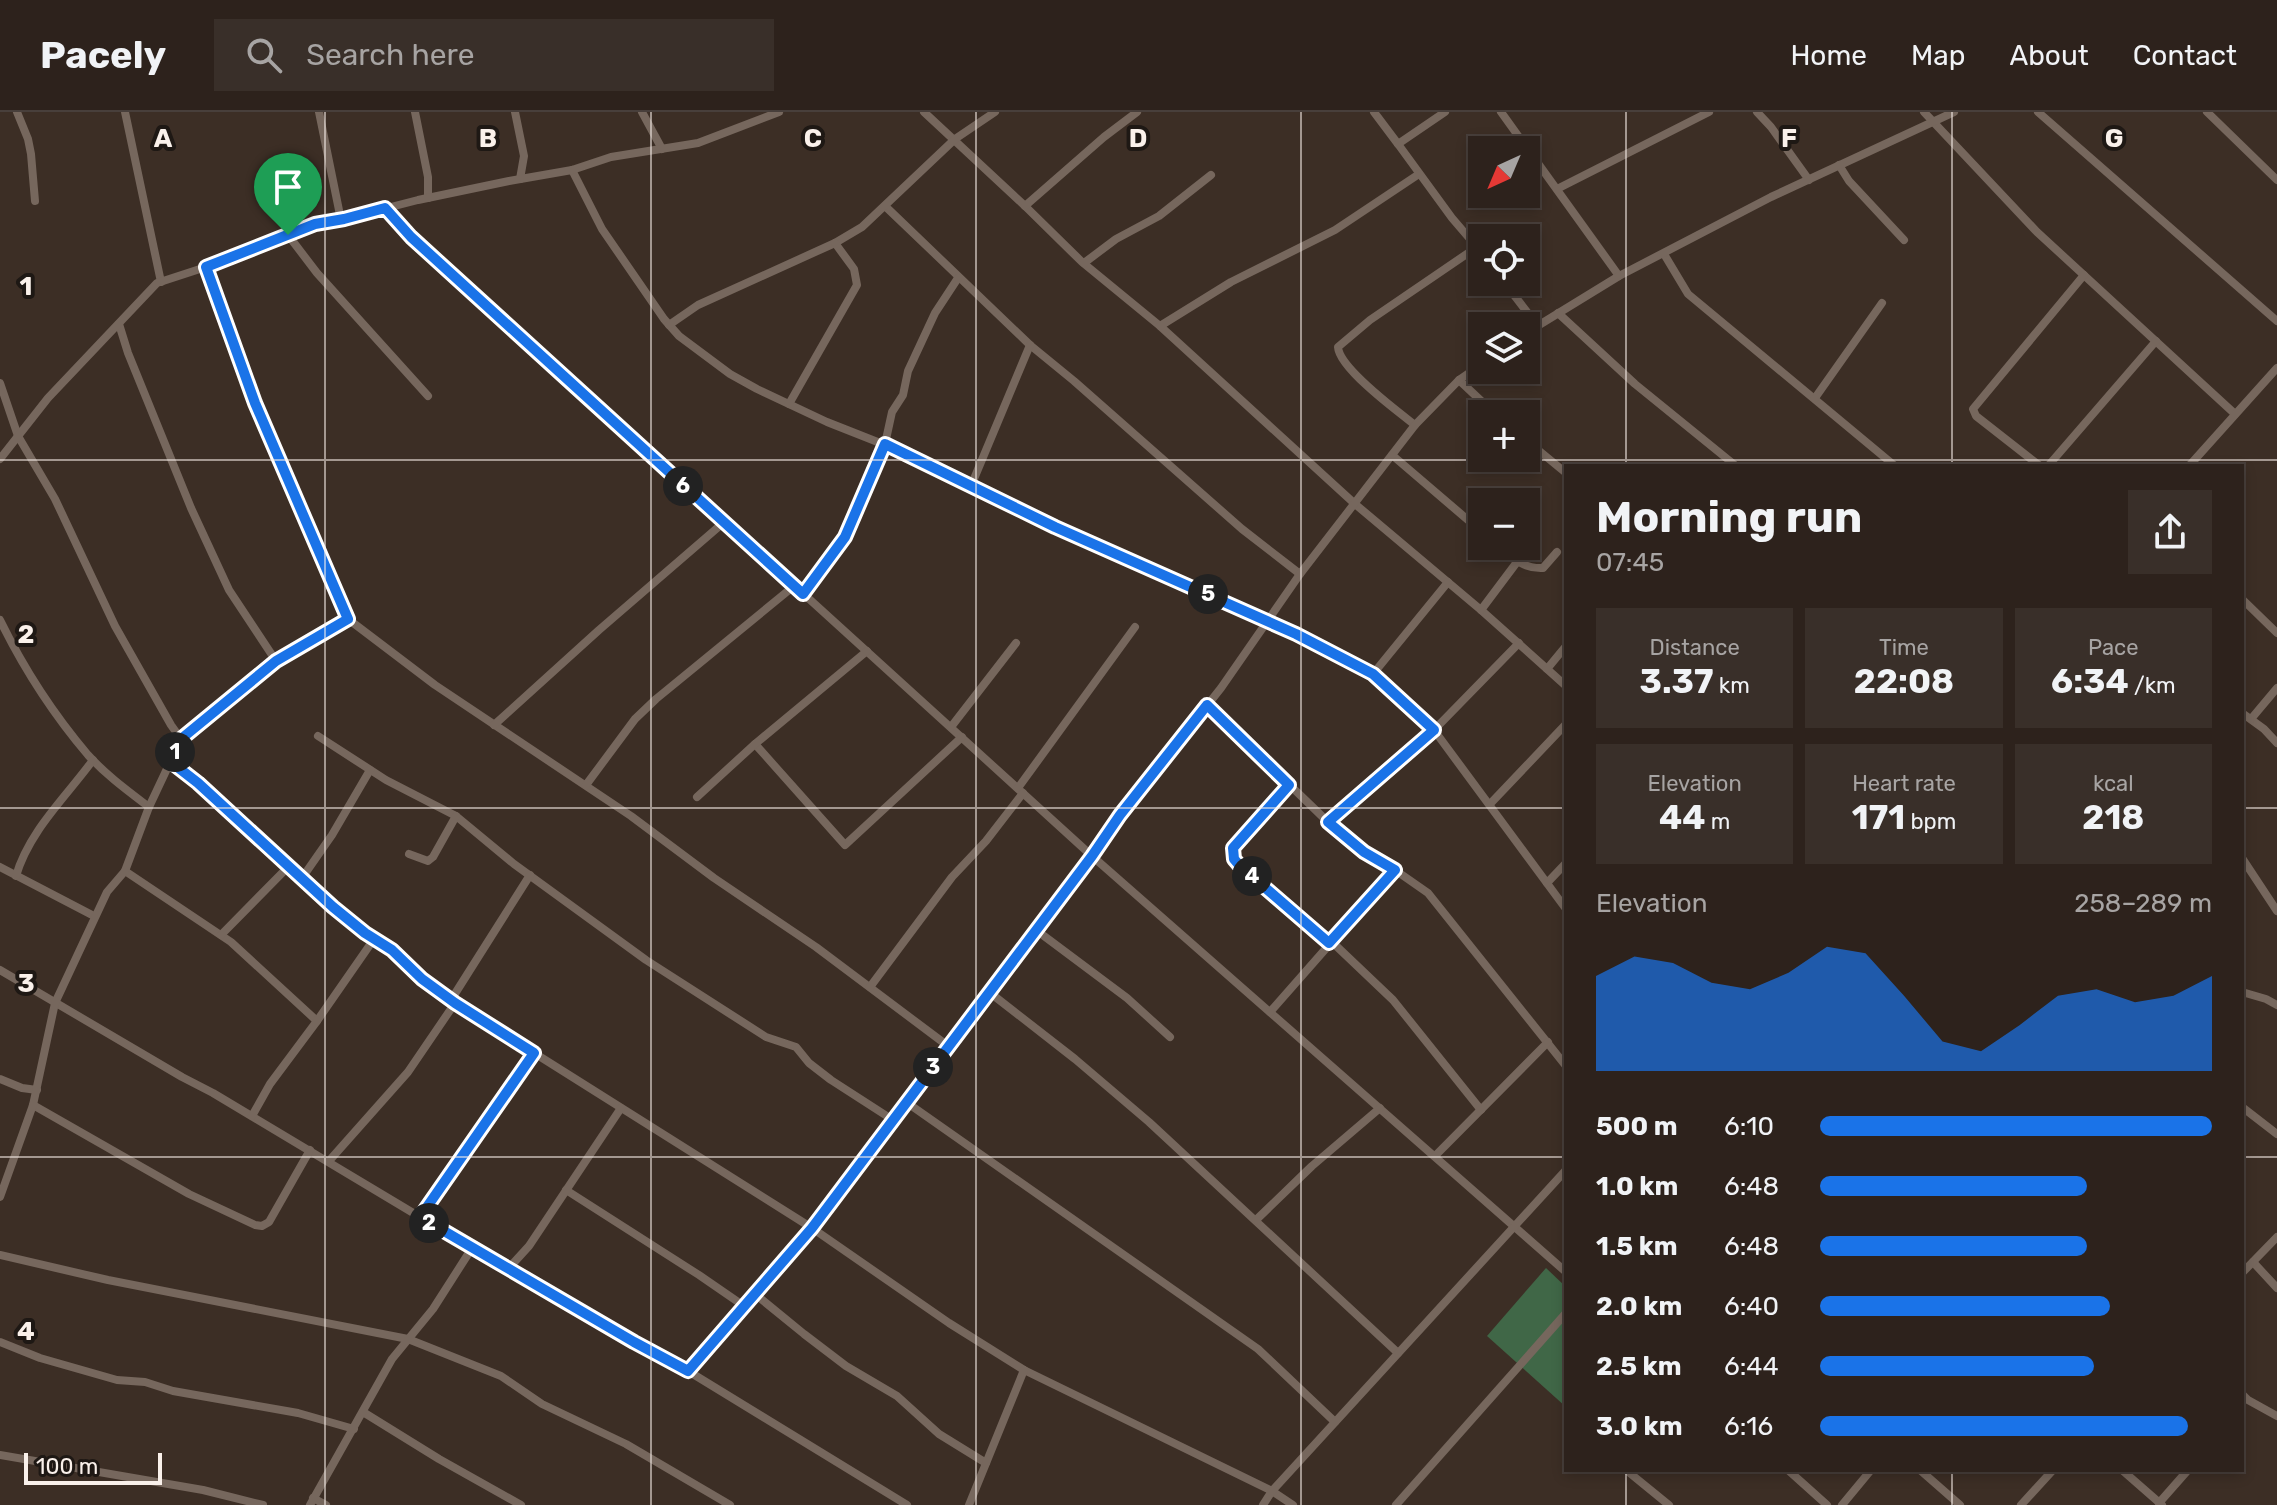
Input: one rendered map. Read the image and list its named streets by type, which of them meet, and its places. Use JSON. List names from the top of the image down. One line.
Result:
{"scale_bar":"100 m","north":"bottom left","page":{"header":"Pacely","search":"Search here","nav":["Home","Map","About","Contact"],"map_buttons":["+","−"],"heading":["Morning run","07:45"],"pins":["6","5","1","4","3","2"],"stats":[["Distance","3.37 km"],["Time","22:08"],["Pace","6:34 /km"],["Elevation","44 m"],["Heart rate","171 bpm"],["kcal","218"]],"chart":["Elevation","258–289 m"],"list":[{"name":"500 m","note":"6:10"},{"name":"1.0 km","note":"6:48"},{"name":"1.5 km","note":"6:48"},{"name":"2.0 km","note":"6:40"},{"name":"2.5 km","note":"6:44"},{"name":"3.0 km","note":"6:16"}],"scale":"100 m"},"grid":{"columns":["A","B","C","D","F","G"],"rows":["1","2","3","4"]}}
